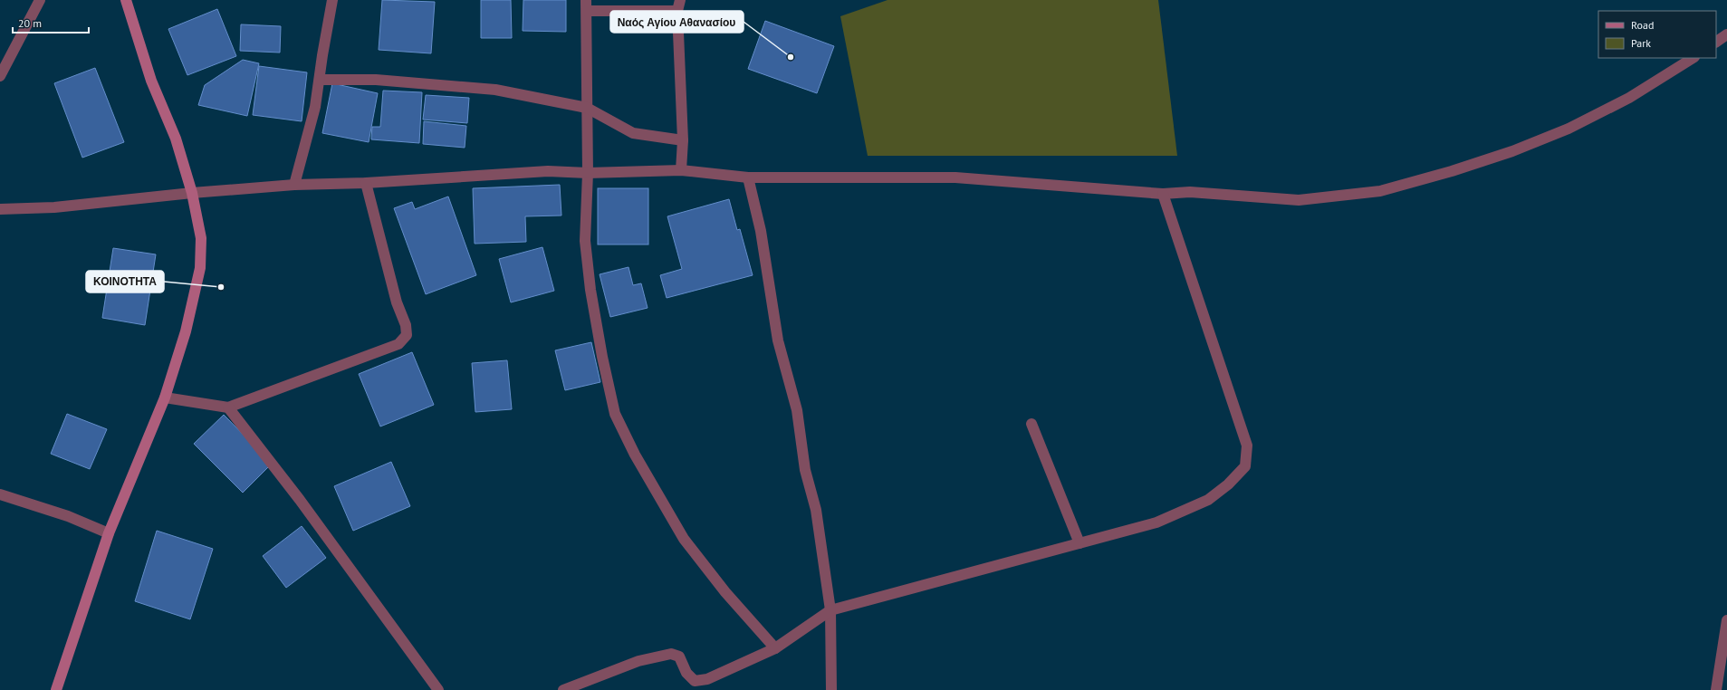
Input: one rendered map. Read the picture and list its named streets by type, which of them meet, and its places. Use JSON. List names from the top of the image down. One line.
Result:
{"places":["Ναός Αγίου Αθανασίου","ΚΟΙΝΟΤΗΤΑ"],"legend":["Road","Park"],"scale_bar":"20 m"}
